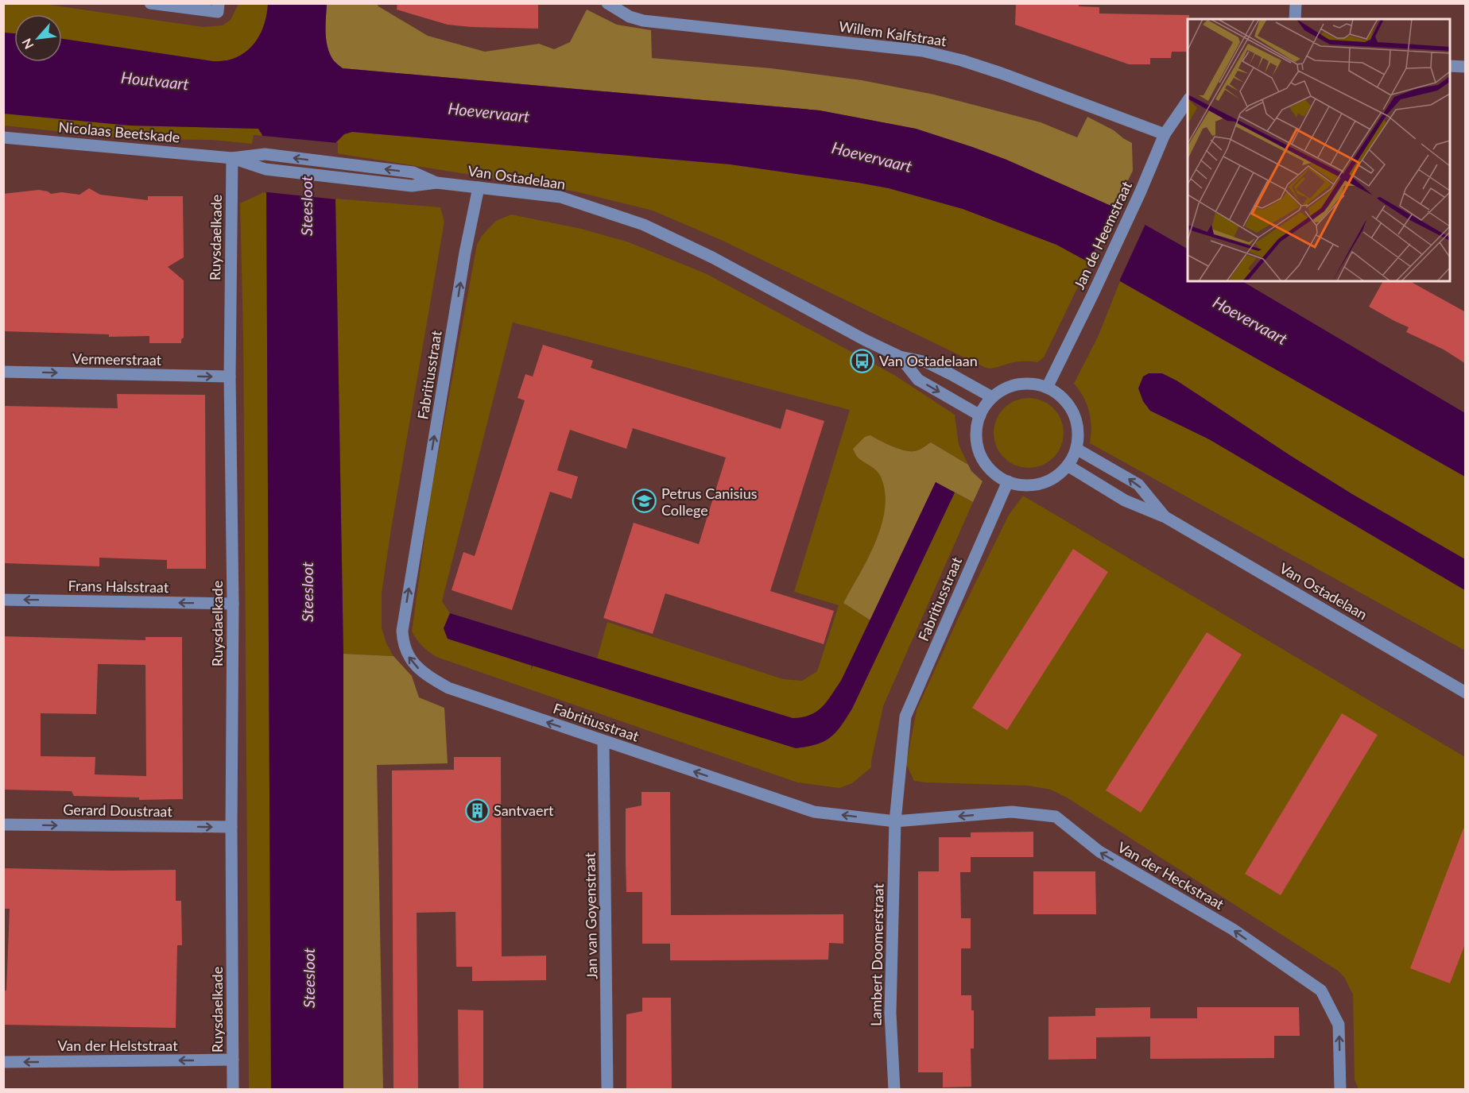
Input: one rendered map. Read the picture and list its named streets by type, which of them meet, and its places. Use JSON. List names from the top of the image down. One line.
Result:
{"streets":{"street":["Willem Kalfstraat","Nicolaas Beetskade","Van Ostadelaan","Jan de Heemstraat","Ruysdaelkade","Vermeerstraat","Fabritiusstraat","Frans Halsstraat","Gerard Doustraat","Van der Heckstraat","Jan van Goyenstraat","Lambert Doomerstraat","Van der Helststraat"]},"crossings":[["Willem Kalfstraat","Jan de Heemstraat"],["Nicolaas Beetskade","Van Ostadelaan"],["Nicolaas Beetskade","Ruysdaelkade"],["Van Ostadelaan","Jan de Heemstraat"],["Van Ostadelaan","Ruysdaelkade"],["Van Ostadelaan","Fabritiusstraat"],["Jan de Heemstraat","Fabritiusstraat"],["Ruysdaelkade","Vermeerstraat"],["Ruysdaelkade","Frans Halsstraat"],["Ruysdaelkade","Gerard Doustraat"],["Ruysdaelkade","Van der Helststraat"],["Fabritiusstraat","Van der Heckstraat"],["Fabritiusstraat","Jan van Goyenstraat"],["Fabritiusstraat","Lambert Doomerstraat"],["Van der Heckstraat","Lambert Doomerstraat"]],"one_way":["Vermeerstraat","Frans Halsstraat","Gerard Doustraat","Van der Heckstraat","Van der Helststraat"],"water":["Houtvaart","Hoevervaart","Steesloot"],"places":{"bus stop":["Van Ostadelaan"],"school or university":["Petrus Canisius College"],"building":["Santvaert"]},"north":"bottom left"}
